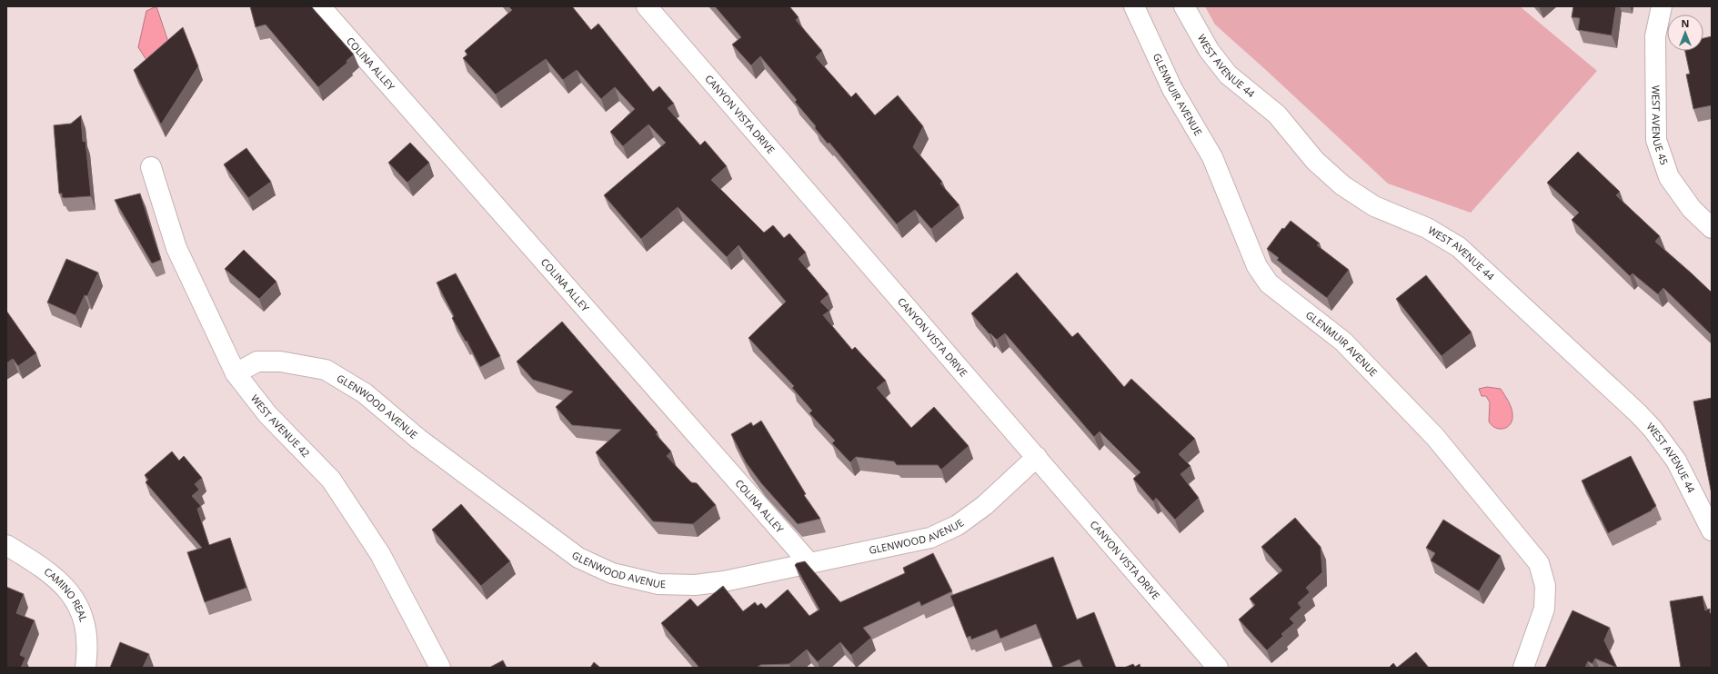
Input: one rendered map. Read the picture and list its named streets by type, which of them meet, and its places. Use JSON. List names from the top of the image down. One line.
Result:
{"streets":{"street":["COLINA ALLEY","WEST AVENUE 44","GLENMUIR AVENUE","CANYON VISTA DRIVE","WEST AVENUE 45","GLENWOOD AVENUE","WEST AVENUE 42","CAMINO REAL"]},"crossings":[["COLINA ALLEY","GLENWOOD AVENUE"],["CANYON VISTA DRIVE","GLENWOOD AVENUE"],["GLENWOOD AVENUE","WEST AVENUE 42"]],"north":"top"}
